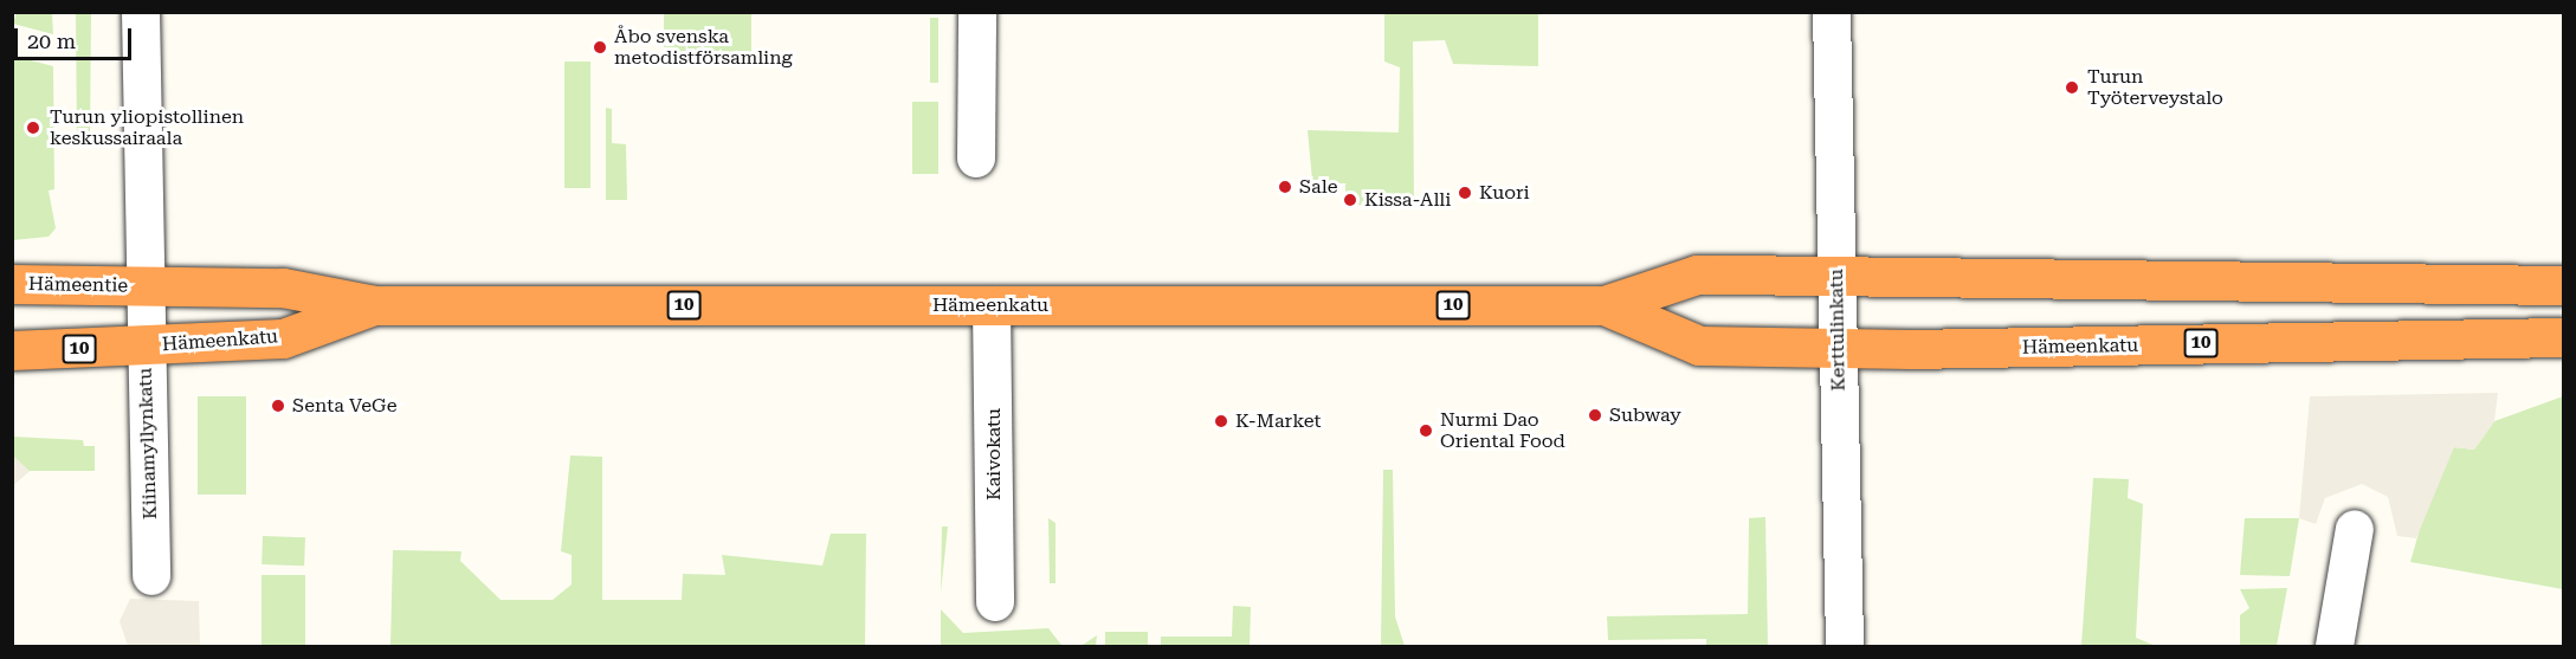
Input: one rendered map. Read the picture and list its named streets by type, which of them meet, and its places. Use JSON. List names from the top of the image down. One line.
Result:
{"streets":{"highway":["Hämeentie","10","Hämeenkatu"],"street":["Kerttulinkatu","Kiinamyllynkatu","Kaivokatu"]},"crossings":[["Hämeentie","Hämeenkatu"],["Hämeentie","Kiinamyllynkatu"],["10","Hämeenkatu"],["10","Kiinamyllynkatu"],["Hämeenkatu","Kerttulinkatu"],["Hämeenkatu","Kiinamyllynkatu"],["Hämeenkatu","Kaivokatu"]],"places":["Åbo svenska metodistförsamling","Turun Työterveystalo","Turun yliopistollinen keskussairaala","Sale","Kuori","Kissa-Alli","Senta VeGe","Subway","K-Market","Nurmi Dao Oriental Food"],"scale_bar":"20 m"}
